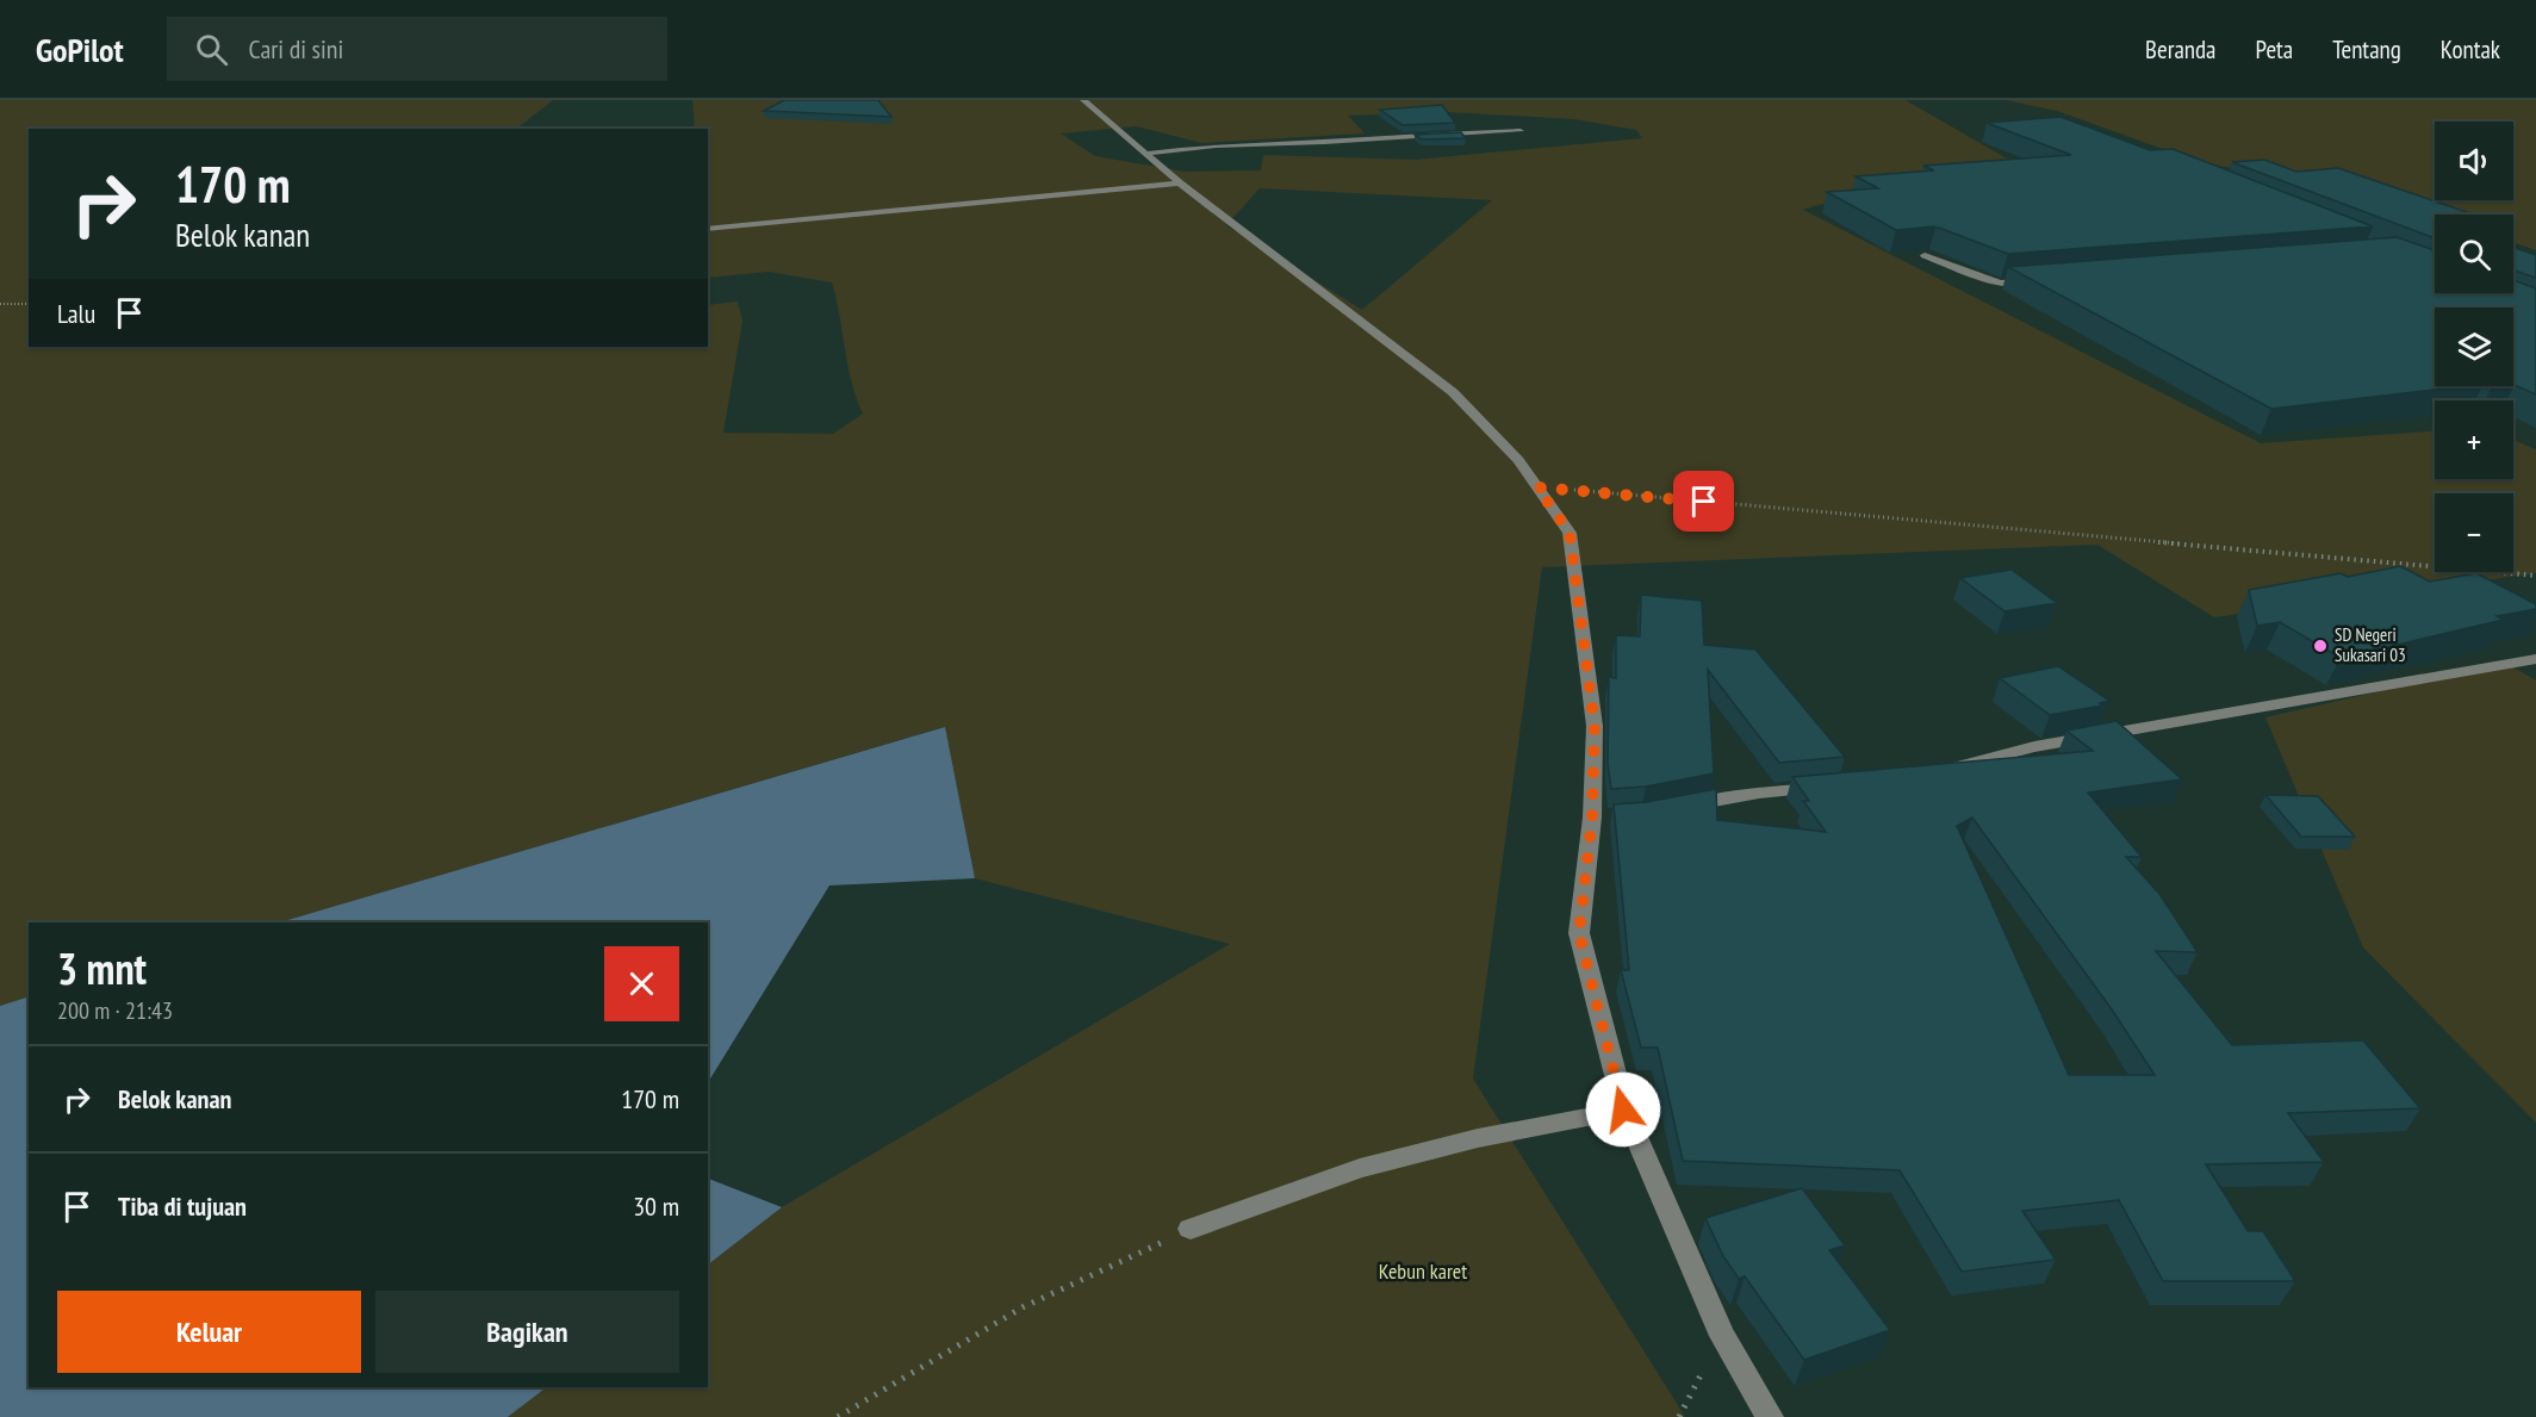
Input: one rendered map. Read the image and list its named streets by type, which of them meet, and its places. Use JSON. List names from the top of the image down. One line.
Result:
{"parks":["Kebun karet"],"places":["SD Negeri Sukasari 03"],"page":{"header":"GoPilot","search":"Cari di sini","nav":["Beranda","Peta","Tentang","Kontak"],"map_buttons":["+","−"],"turn":["170 m","Belok kanan"],"then":"Lalu","heading":["3 mnt","200 m · 21:43"],"list":[{"name":"Belok kanan","value":"170 m"},{"name":"Tiba di tujuan","value":"30 m"}],"buttons":["Keluar","Bagikan"]}}
